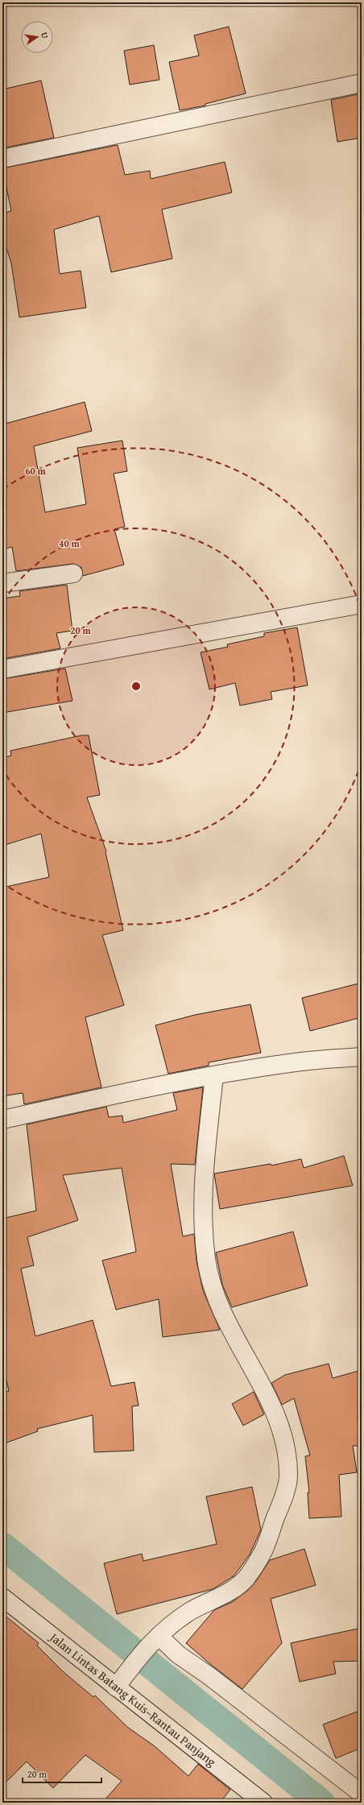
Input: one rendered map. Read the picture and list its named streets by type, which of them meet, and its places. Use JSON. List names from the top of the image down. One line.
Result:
{"streets":{"street":["Jalan Lintas Batang Kuis–Rantau Panjang"]},"scale_bar":"20 m","north":"right","rings":["60 m","40 m","20 m"]}
